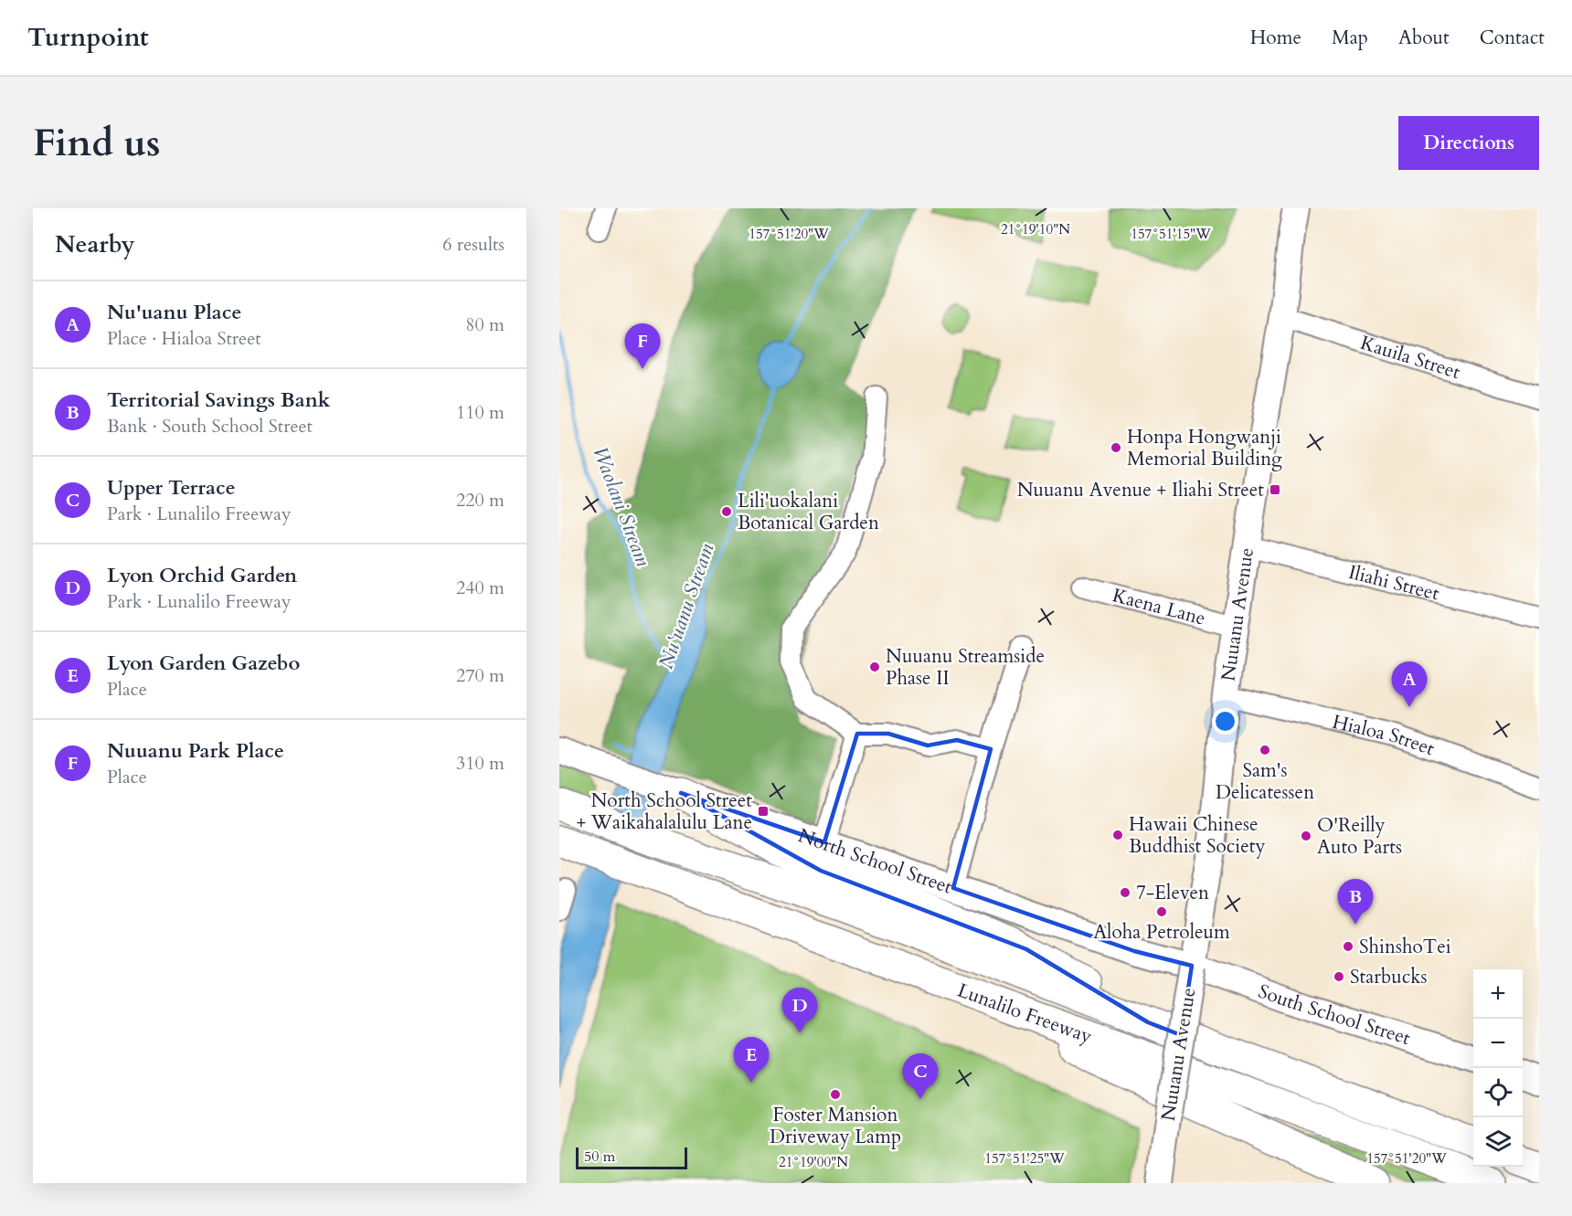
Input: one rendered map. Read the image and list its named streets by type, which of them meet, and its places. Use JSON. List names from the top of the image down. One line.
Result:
{"streets":{"highway":["Lunalilo Freeway"],"main road":["Nuuanu Avenue","North School Street","South School Street"],"street":["Kauila Street","Iliahi Street","Kaena Lane","Hialoa Street"]},"crossings":[["Kauila Street","Nuuanu Avenue"],["Iliahi Street","Nuuanu Avenue"],["Kaena Lane","Nuuanu Avenue"],["Nuuanu Avenue","Hialoa Street"],["Nuuanu Avenue","North School Street"],["Nuuanu Avenue","South School Street"],["North School Street","South School Street"]],"water":["Waolani Stream","Nuʻuanu Stream"],"places":{"other":["Honpa Hongwanji Memorial Building","Lili'uokalani Botanical Garden","Nuuanu Streamside Phase II","Sam's Delicatessen","Hawaii Chinese Buddhist Society","O'Reilly Auto Parts","7-Eleven","Aloha Petroleum","ShinshoTei","Starbucks","Foster Mansion Driveway Lamp"],"transit":["Nuuanu Avenue + Iliahi Street","North School Street + Waikahalalulu Lane"]},"scale_bar":"50 m","page":{"header":"Turnpoint","nav":["Home","Map","About","Contact"],"buttons":"Directions","title":"Find us","heading":["Nearby","6 results"],"list":[{"mark":"A","name":"Nu'uanu Place","note":"Place · Hialoa Street","value":"80 m"},{"mark":"B","name":"Territorial Savings Bank","note":"Bank · South School Street","value":"110 m"},{"mark":"C","name":"Upper Terrace","note":"Park · Lunalilo Freeway","value":"220 m"},{"mark":"D","name":"Lyon Orchid Garden","note":"Park · Lunalilo Freeway","value":"240 m"},{"mark":"E","name":"Lyon Garden Gazebo","note":"Place","value":"270 m"},{"mark":"F","name":"Nuuanu Park Place","note":"Place","value":"310 m"}],"pins":["F","A","B","D","E","C"],"map_buttons":["+","−"],"scale":"50 m"},"coordinates":["21°19'10\"N","157°51'20\"W","157°51'15\"W","157°51'25\"W","21°19'00\"N"]}
